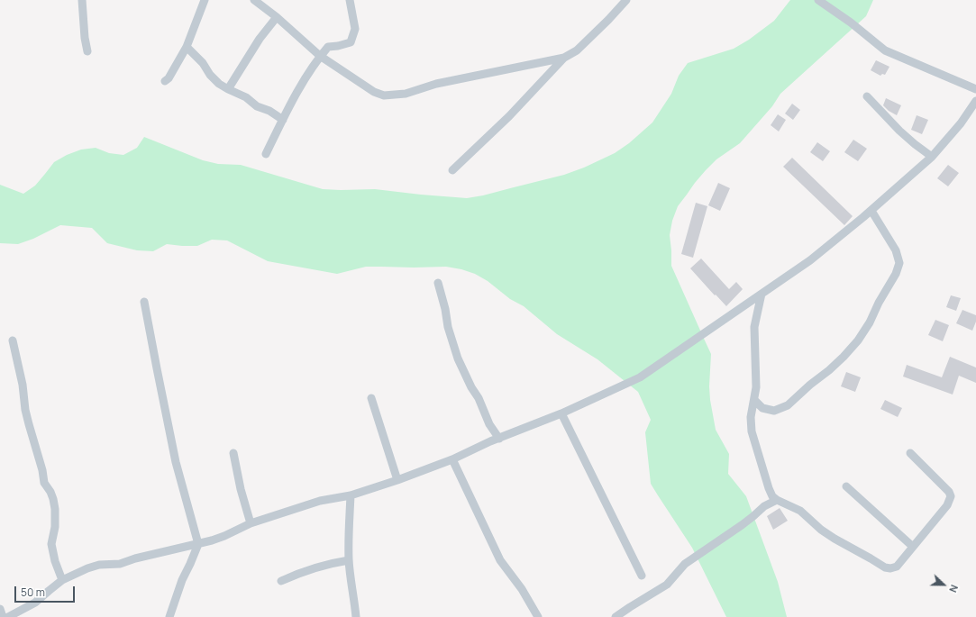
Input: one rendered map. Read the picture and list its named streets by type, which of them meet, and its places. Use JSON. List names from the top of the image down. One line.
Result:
{"scale_bar":"50 m","north":"right"}
